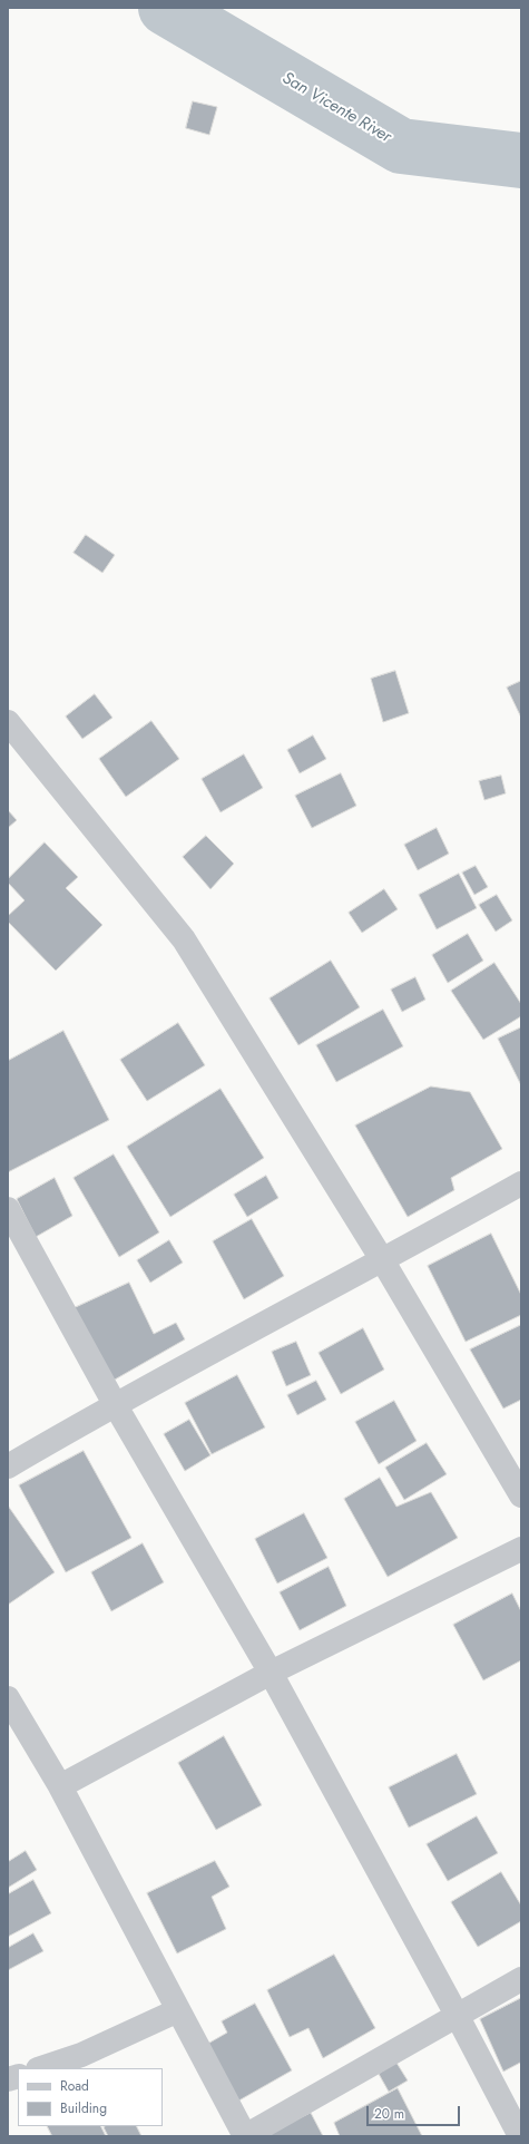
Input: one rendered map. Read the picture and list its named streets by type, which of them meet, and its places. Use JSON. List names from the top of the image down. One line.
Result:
{"water":["San Vicente River"],"legend":["Road","Building"],"scale_bar":"20 m"}
